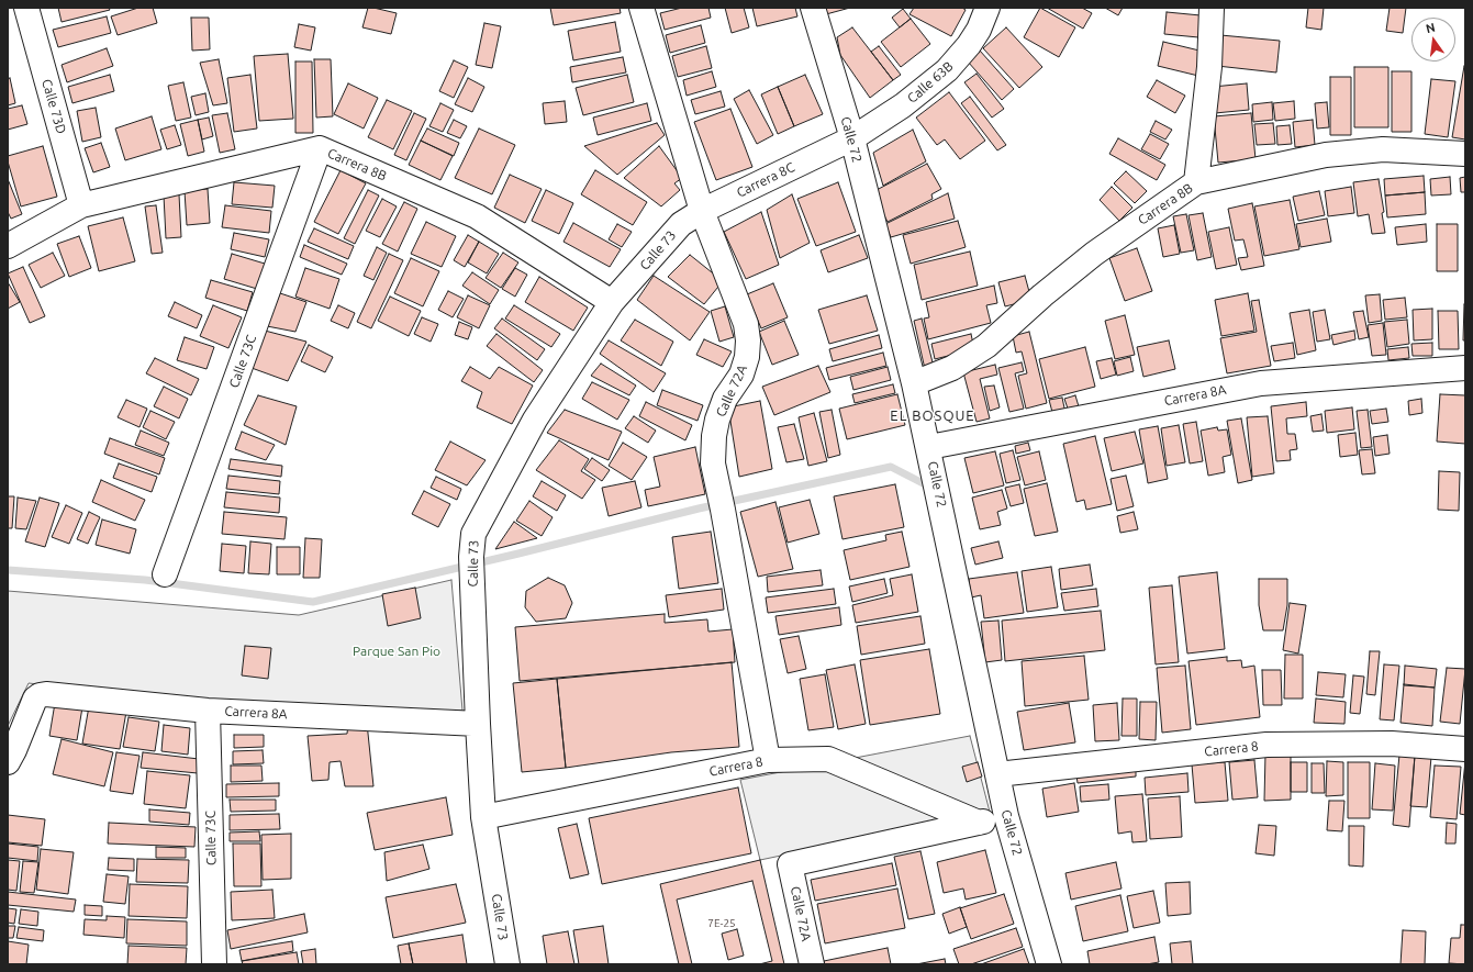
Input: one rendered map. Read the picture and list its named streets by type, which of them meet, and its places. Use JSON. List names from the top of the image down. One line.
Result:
{"streets":{"street":["Calle 63B","Calle 73D","Calle 72","Carrera 8B","Carrera 8C","Calle 73","Calle 73C","Calle 72A","Carrera 8A","Carrera 8"]},"crossings":[["Calle 63B","Calle 72"],["Calle 63B","Carrera 8C"],["Calle 73D","Carrera 8B"],["Calle 72","Carrera 8B"],["Calle 72","Carrera 8C"],["Calle 72","Carrera 8A"],["Calle 72","Carrera 8"],["Carrera 8B","Calle 73"],["Carrera 8B","Calle 73C"],["Carrera 8C","Calle 73"],["Carrera 8C","Calle 72A"],["Calle 73","Carrera 8A"],["Calle 73","Carrera 8"],["Calle 73C","Carrera 8A"],["Calle 72A","Carrera 8"]],"districts":["EL BOSQUE"],"parks":["Parque San Pio"],"house_numbers":["7E-25"],"north":"top"}
